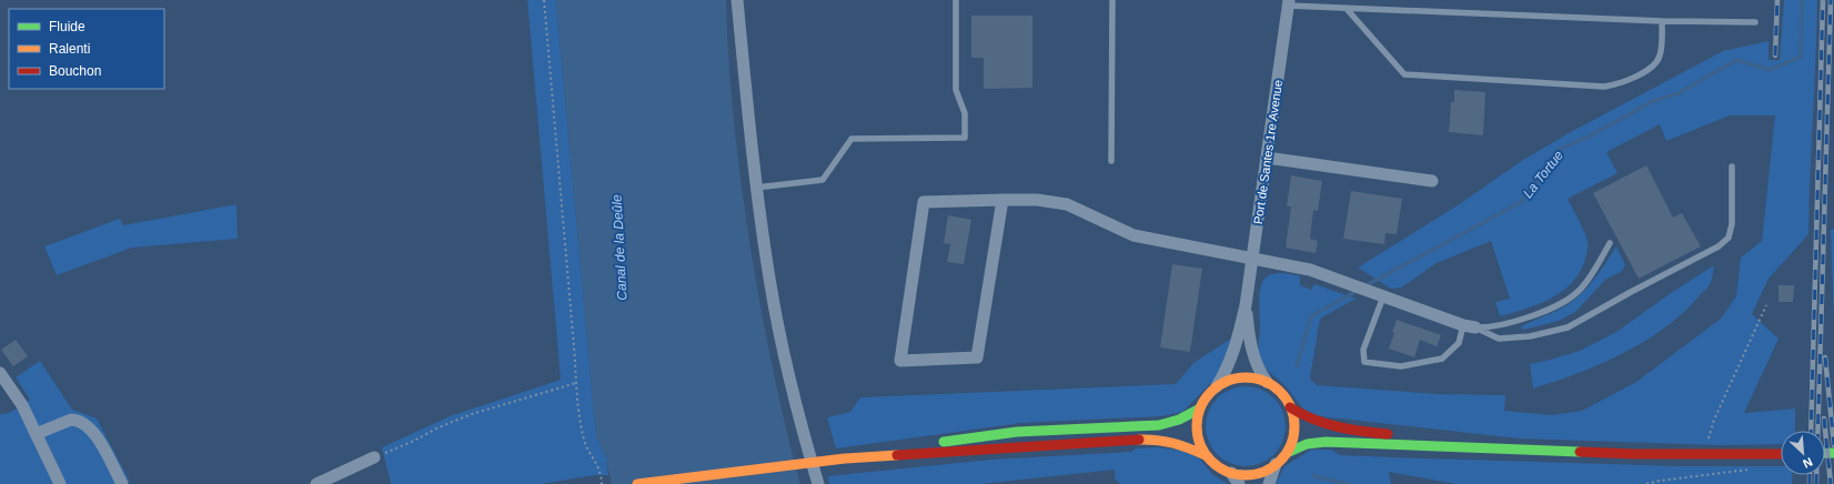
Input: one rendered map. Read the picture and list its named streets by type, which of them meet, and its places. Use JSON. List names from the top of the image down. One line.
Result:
{"streets":{"street":["Port de Santes 1re Avenue"]},"water":["La Tortue","Canal de la Deûle"],"legend":["Fluide","Ralenti","Bouchon"],"north":"bottom right"}
